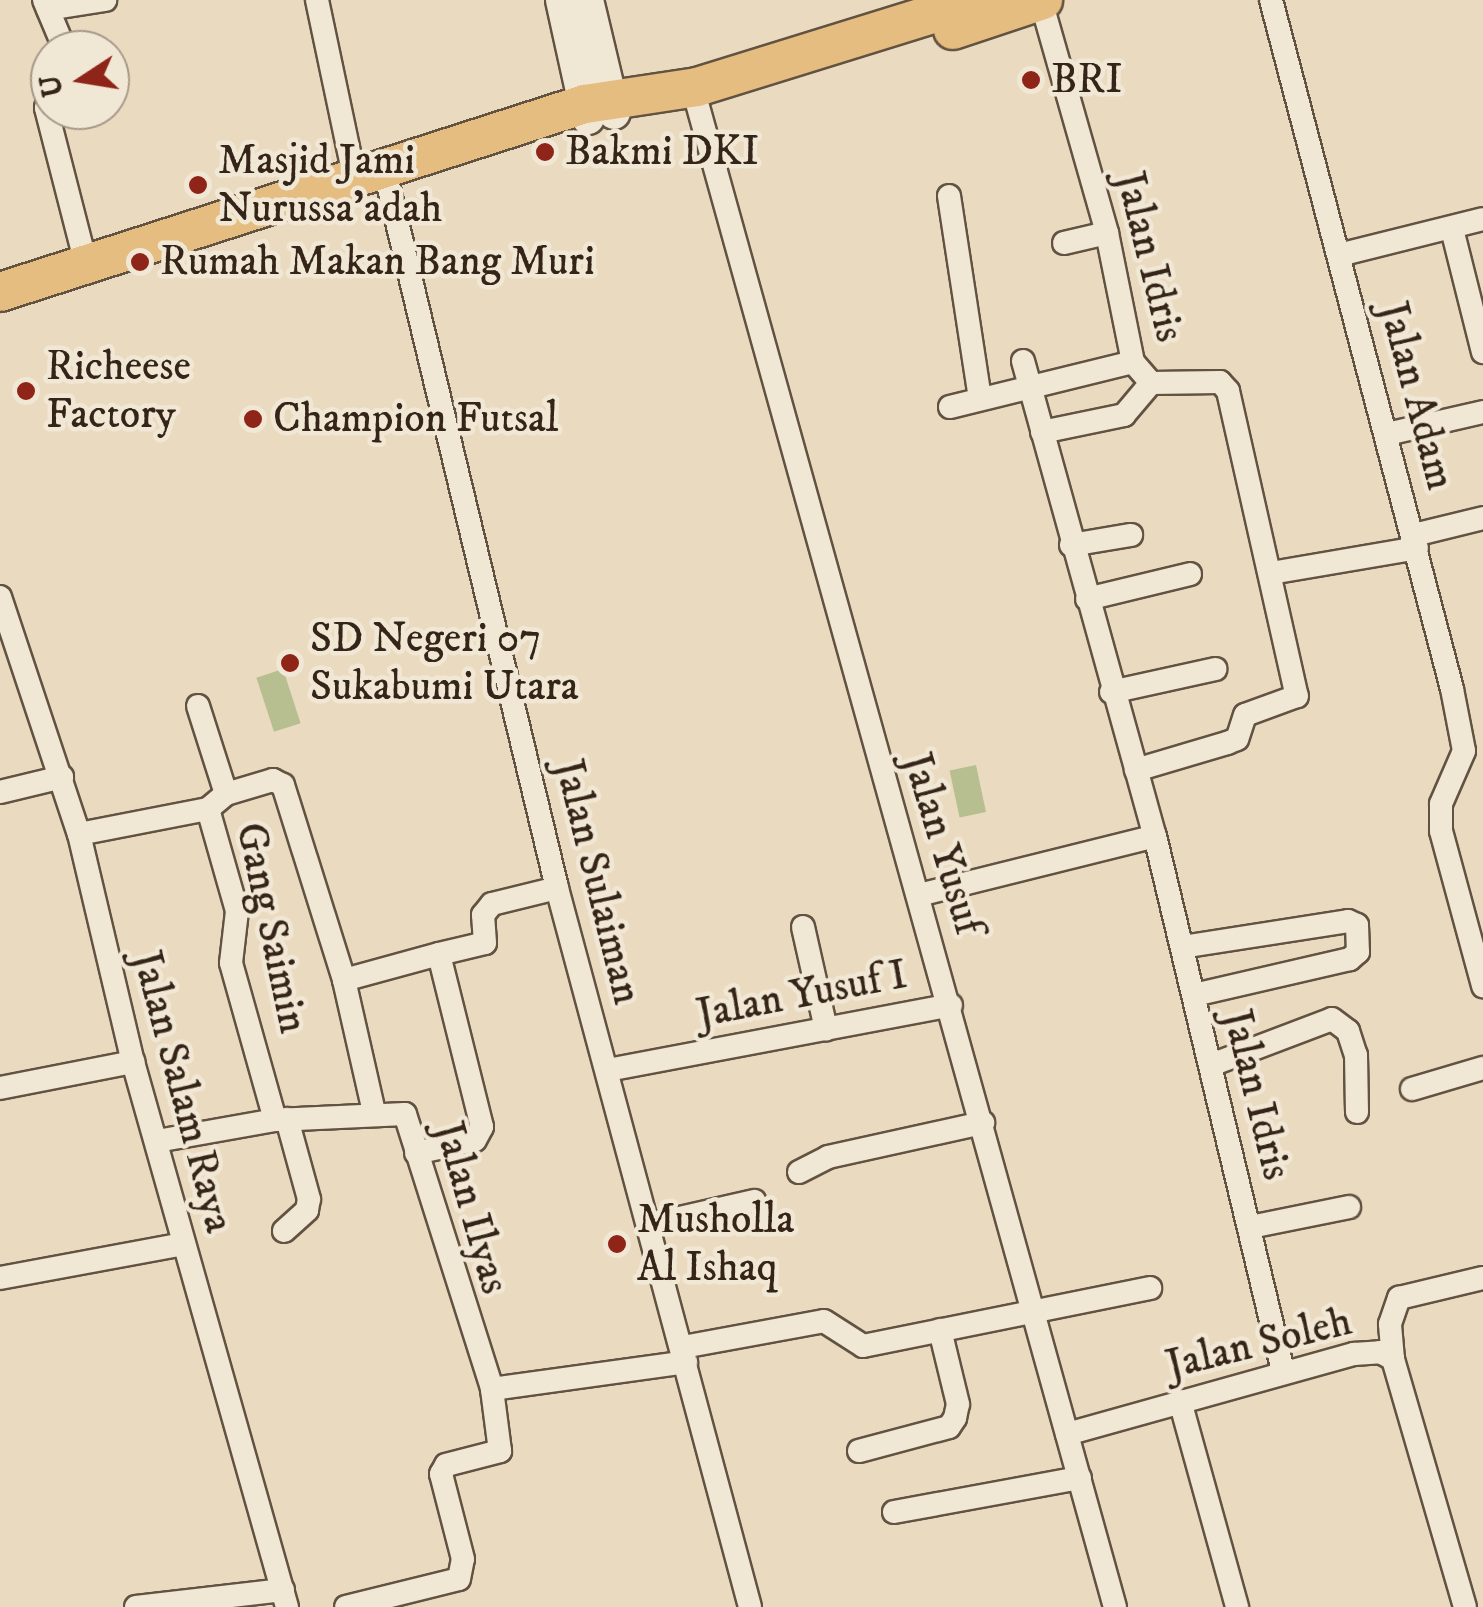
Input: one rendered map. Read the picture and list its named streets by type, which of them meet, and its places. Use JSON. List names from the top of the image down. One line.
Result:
{"streets":{"street":["Jalan Idris","Jalan Adam","Jalan Yusuf","Jalan Sulaiman","Gang Saimin","Jalan Yusuf I","Jalan Salam Raya","Jalan Ilyas","Jalan Soleh"]},"crossings":[["Jalan Idris","Jalan Soleh"],["Jalan Yusuf","Jalan Yusuf I"],["Jalan Yusuf","Jalan Soleh"],["Jalan Sulaiman","Jalan Yusuf I"],["Gang Saimin","Jalan Ilyas"],["Jalan Salam Raya","Jalan Ilyas"]],"places":["BRI","Bakmi DKI","Masjid Jami Nurussa'adah","Rumah Makan Bang Muri","Richeese Factory","Champion Futsal","SD Negeri 07 Sukabumi Utara","Musholla Al Ishaq"],"north":"left"}
